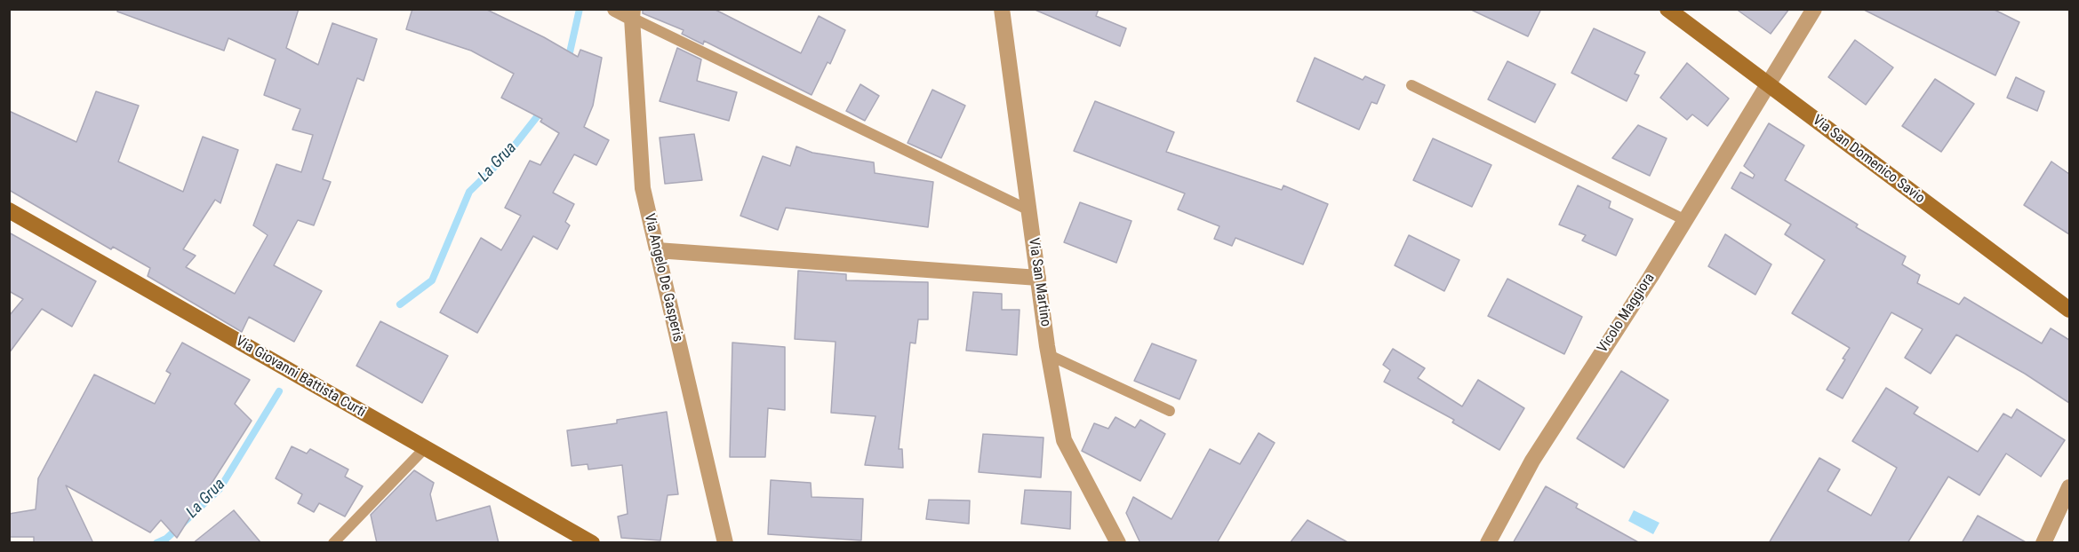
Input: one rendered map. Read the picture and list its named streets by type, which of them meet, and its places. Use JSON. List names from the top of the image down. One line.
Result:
{"streets":{"street":["Via San Domenico Savio","Via Angelo De Gasperis","Via San Martino","Vicolo Maggiora","Via Giovanni Battista Curti"]},"crossings":[["Via San Domenico Savio","Vicolo Maggiora"]],"water":["La Grua"]}
